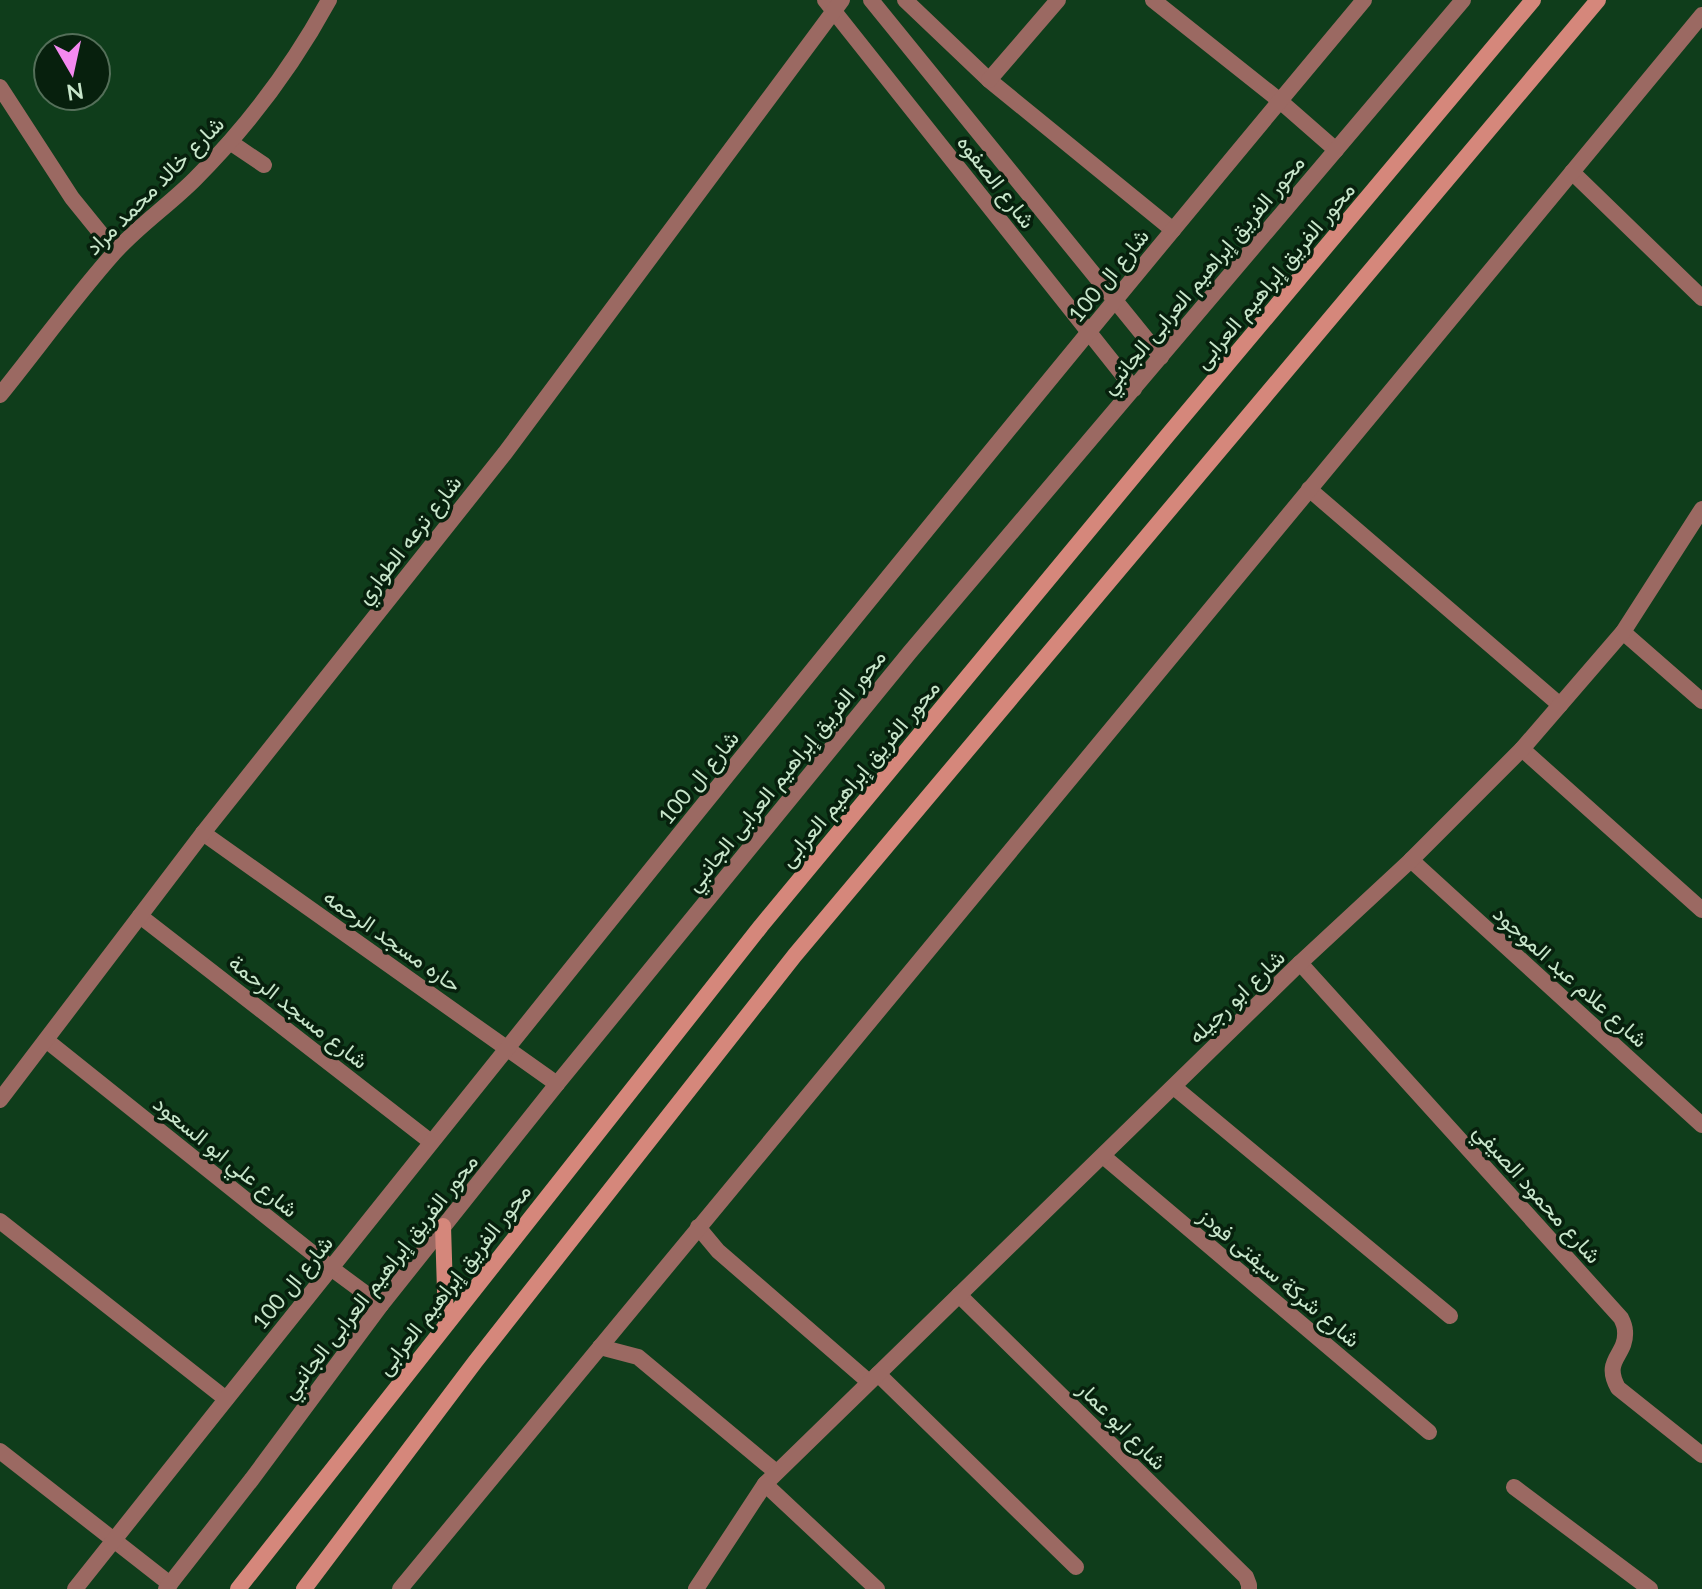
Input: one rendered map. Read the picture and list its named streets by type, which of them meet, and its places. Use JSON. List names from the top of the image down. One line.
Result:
{"streets":{"main road":["محور الفريق إبراهيم العرابى"],"street":["شارع الصفوه","شارع خالد محمد مراد","محور الفريق إبراهيم العرابى الجانبي","شارع ال 100","شارع ترعه الطواري","حاره مسجد الرحمه","شارع علام عبد الموجود","شارع ابو رجيله","شارع مسجد الرحمة","شارع علي ابو السعود","شارع محمود الصيفي","شارع شركة سيفتى فودز","شارع ابو عمار"]},"crossings":[["شارع الصفوه","محور الفريق إبراهيم العرابى الجانبي"],["شارع الصفوه","شارع ال 100"],["شارع الصفوه","شارع ترعه الطواري"],["محور الفريق إبراهيم العرابى الجانبي","حاره مسجد الرحمه"],["محور الفريق إبراهيم العرابى الجانبي","شارع علي ابو السعود"],["شارع ال 100","حاره مسجد الرحمه"],["شارع ال 100","شارع مسجد الرحمة"],["شارع ال 100","شارع علي ابو السعود"],["شارع ترعه الطواري","حاره مسجد الرحمه"],["شارع ترعه الطواري","شارع مسجد الرحمة"],["شارع ترعه الطواري","شارع علي ابو السعود"],["شارع علام عبد الموجود","شارع ابو رجيله"],["شارع ابو رجيله","شارع محمود الصيفي"],["شارع ابو رجيله","شارع شركة سيفتى فودز"],["شارع ابو رجيله","شارع ابو عمار"]],"north":"bottom"}
